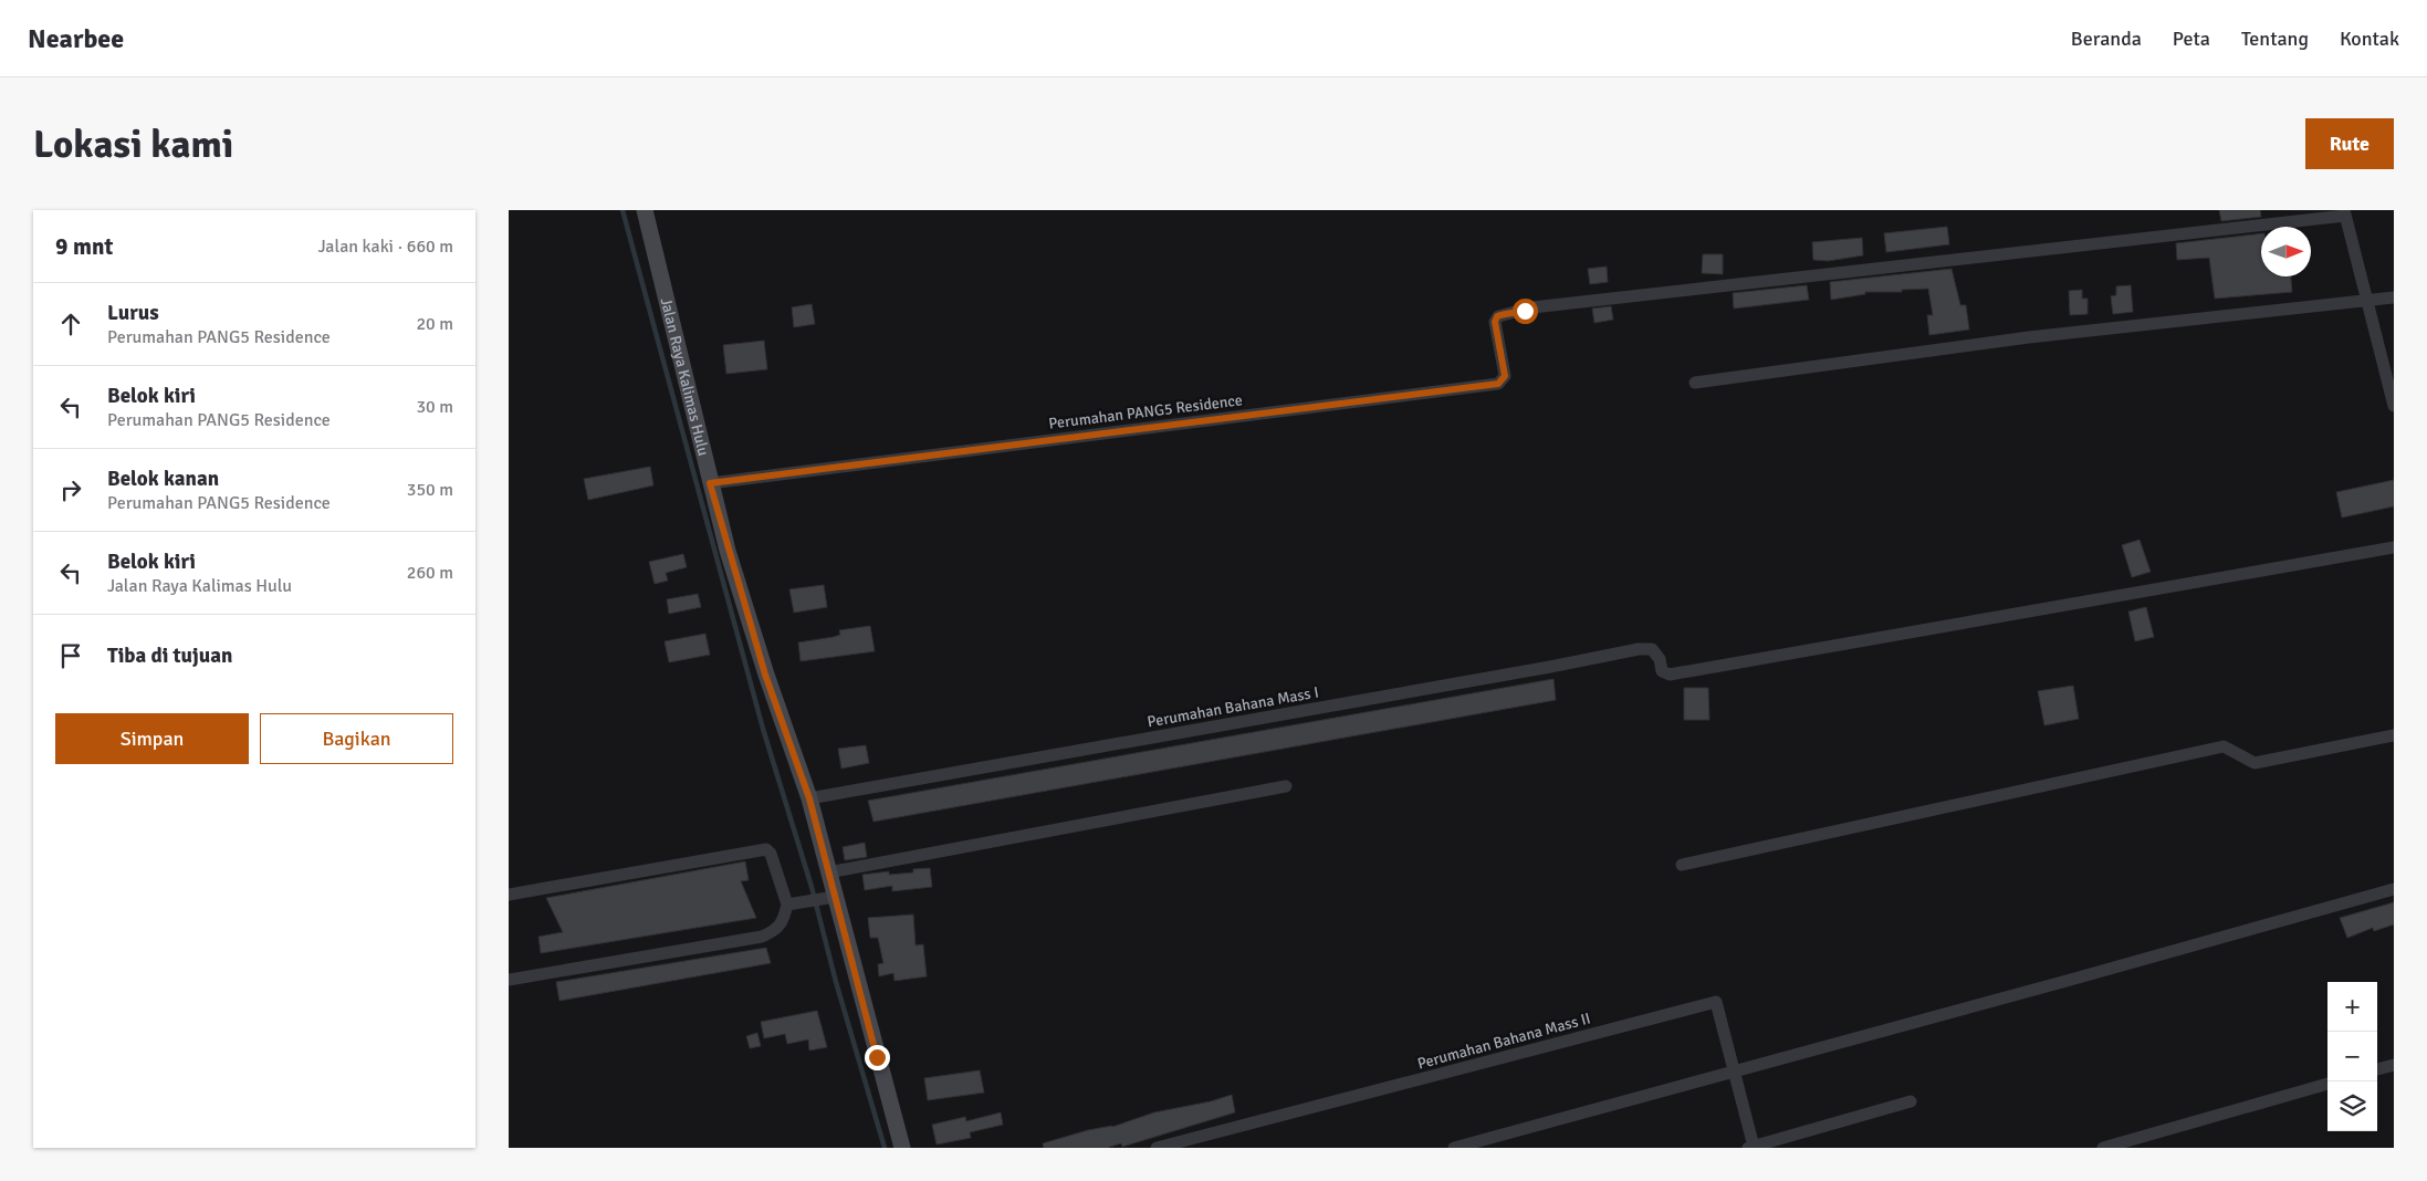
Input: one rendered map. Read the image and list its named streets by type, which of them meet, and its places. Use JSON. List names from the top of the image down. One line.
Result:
{"streets":{"street":["Jalan Raya Kalimas Hulu","Perumahan PANG5 Residence","Perumahan Bahana Mass I","Perumahan Bahana Mass II"]},"crossings":[["Jalan Raya Kalimas Hulu","Perumahan PANG5 Residence"],["Jalan Raya Kalimas Hulu","Perumahan Bahana Mass I"]],"north":"right","page":{"header":"Nearbee","nav":["Beranda","Peta","Tentang","Kontak"],"buttons":["Rute",["Simpan","Bagikan"]],"title":"Lokasi kami","heading":["9 mnt","Jalan kaki · 660 m"],"list":[["Lurus","Perumahan PANG5 Residence","20 m"],["Belok kiri","Perumahan PANG5 Residence","30 m"],["Belok kanan","Perumahan PANG5 Residence","350 m"],["Belok kiri","Jalan Raya Kalimas Hulu","260 m"],"Tiba di tujuan"],"map_buttons":["+","−"]}}
